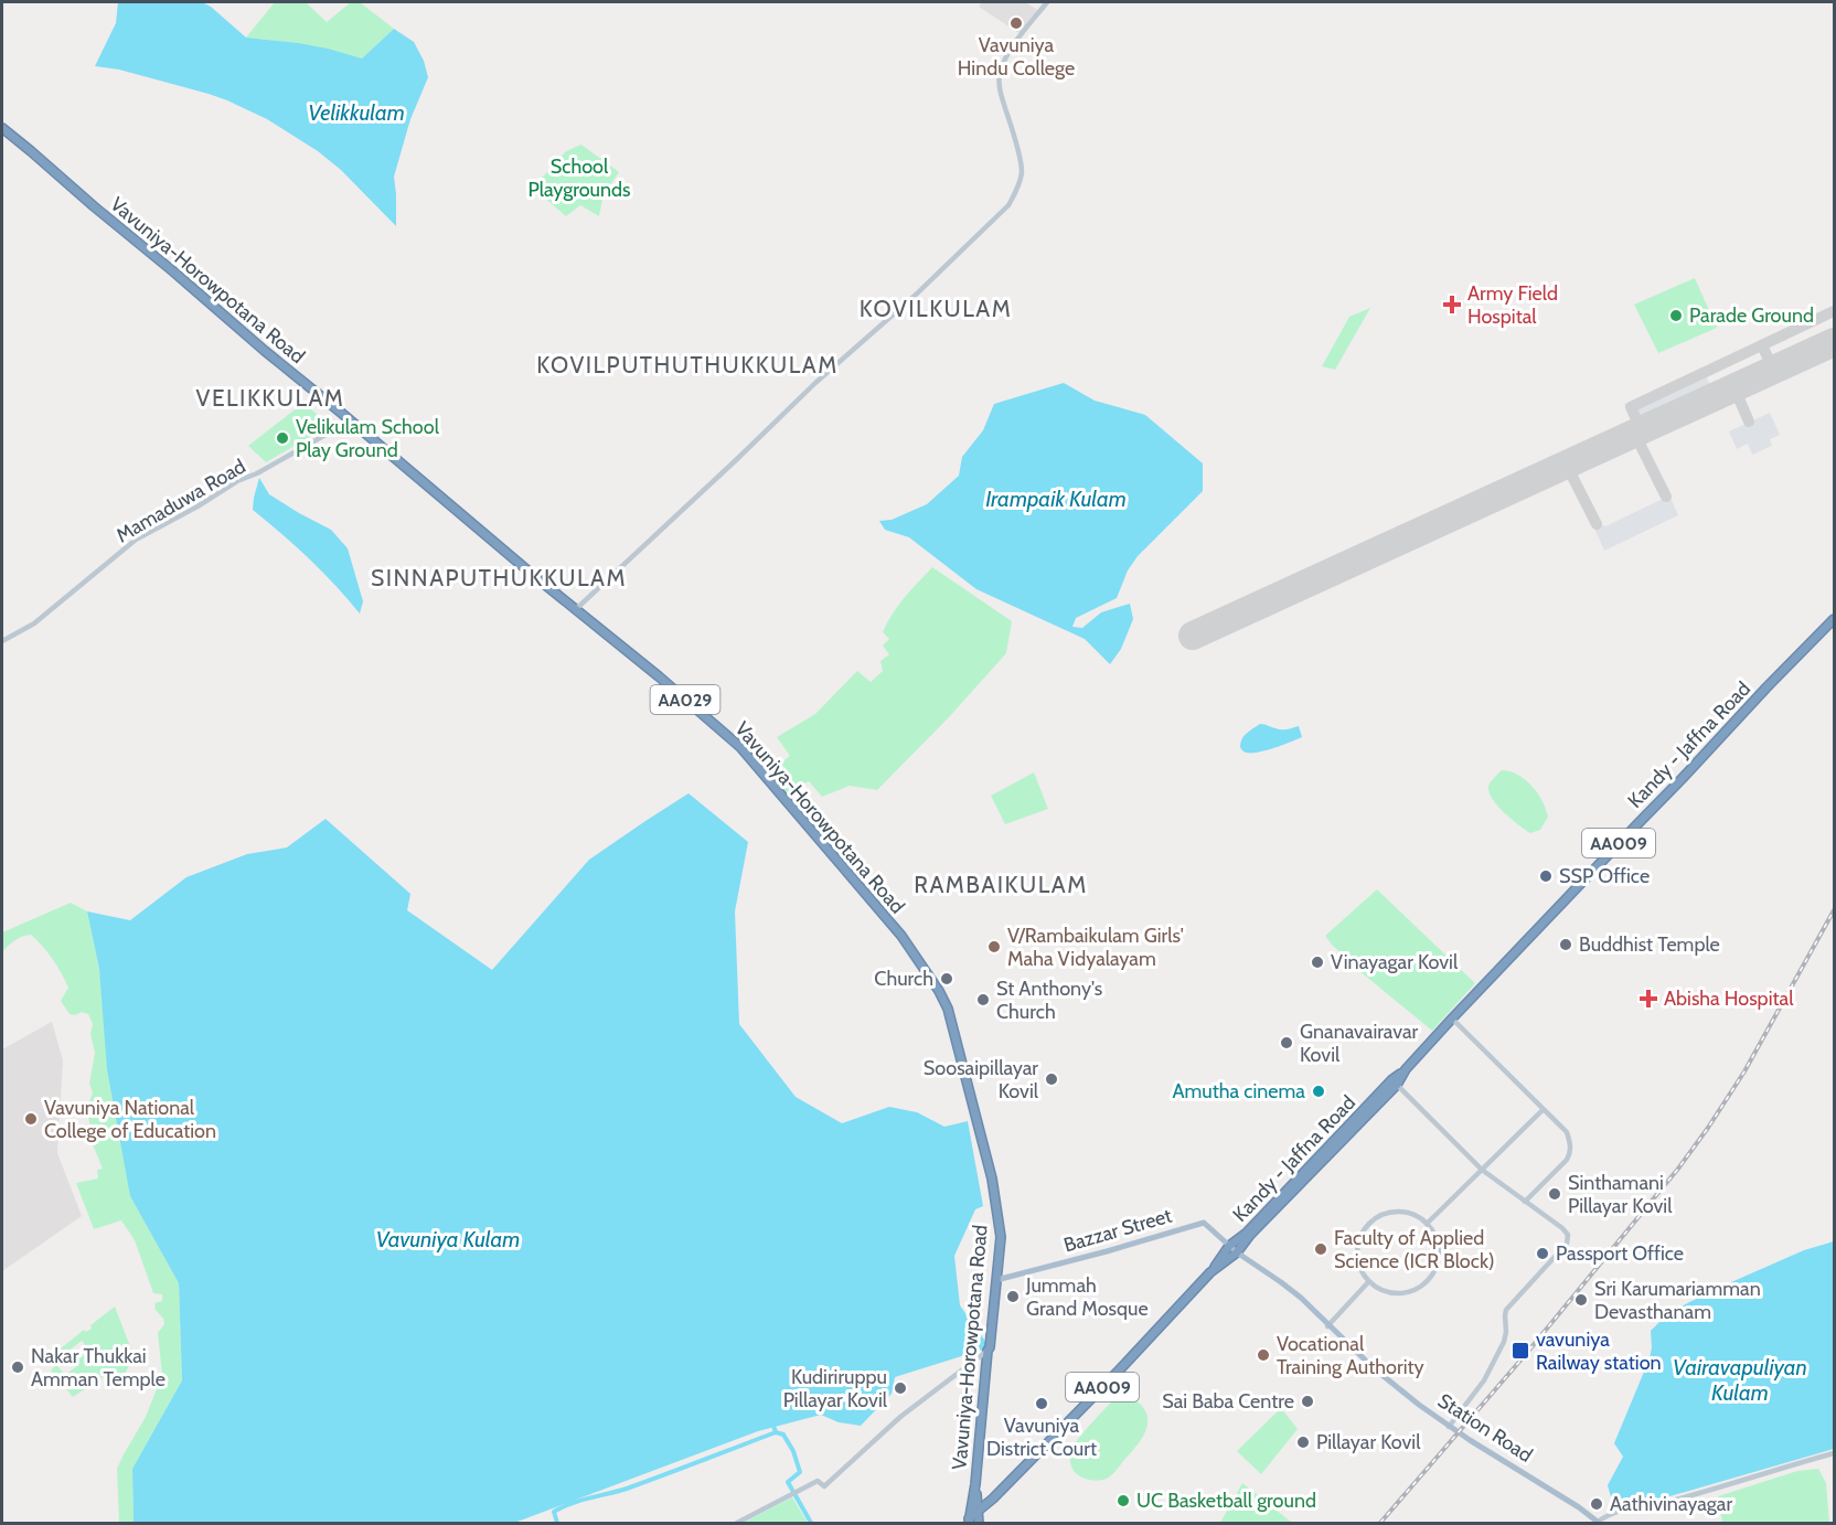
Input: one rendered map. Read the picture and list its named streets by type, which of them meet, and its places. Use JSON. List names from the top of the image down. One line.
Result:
{"streets":{"highway":["Vavuniya-Horowpotana Road","AA029","Kandy - Jaffna Road","AA009"],"main road":["Bazzar Street","Station Road"],"street":["Mamaduwa Road"]},"crossings":[["Vavuniya-Horowpotana Road","Mamaduwa Road"],["Vavuniya-Horowpotana Road","Kandy - Jaffna Road"],["Vavuniya-Horowpotana Road","Bazzar Street"],["Kandy - Jaffna Road","Bazzar Street"],["Kandy - Jaffna Road","Station Road"],["Bazzar Street","Station Road"]],"districts":["KOVILKULAM","KOVILPUTHUTHUKKULAM","VELIKKULAM","SINNAPUTHUKKULAM","RAMBAIKULAM"],"water":["Velikkulam","Irampaik Kulam","Vavuniya Kulam","Vairavapuliyan Kulam"],"parks":["School Playgrounds"],"places":{"other":["Vavuniya Hindu College","Parade Ground","Velikulam School Play Ground","SSP Office","Buddhist Temple","V/Rambaikulam Girls' Maha Vidyalayam","Vinayagar Kovil","Church","St Anthony's Church","Gnanavairavar Kovil","Soosaipillayar Kovil","Amutha cinema","Vavuniya National College of Education","Sinthamani Pillayar Kovil","Faculty of Applied Science (ICR Block)","Passport Office","Jummah Grand Mosque","Sri Karumariamman Devasthanam","Vocational Training Authority","Nakar Thukkai Amman Temple","Kudiriruppu Pillayar Kovil","Sai Baba Centre","Vavuniya District Court","Pillayar Kovil","UC Basketball ground","Aathivinayagar"],"health":["Army Field Hospital","Abisha Hospital"],"transit":["vavuniya Railway station"]}}
